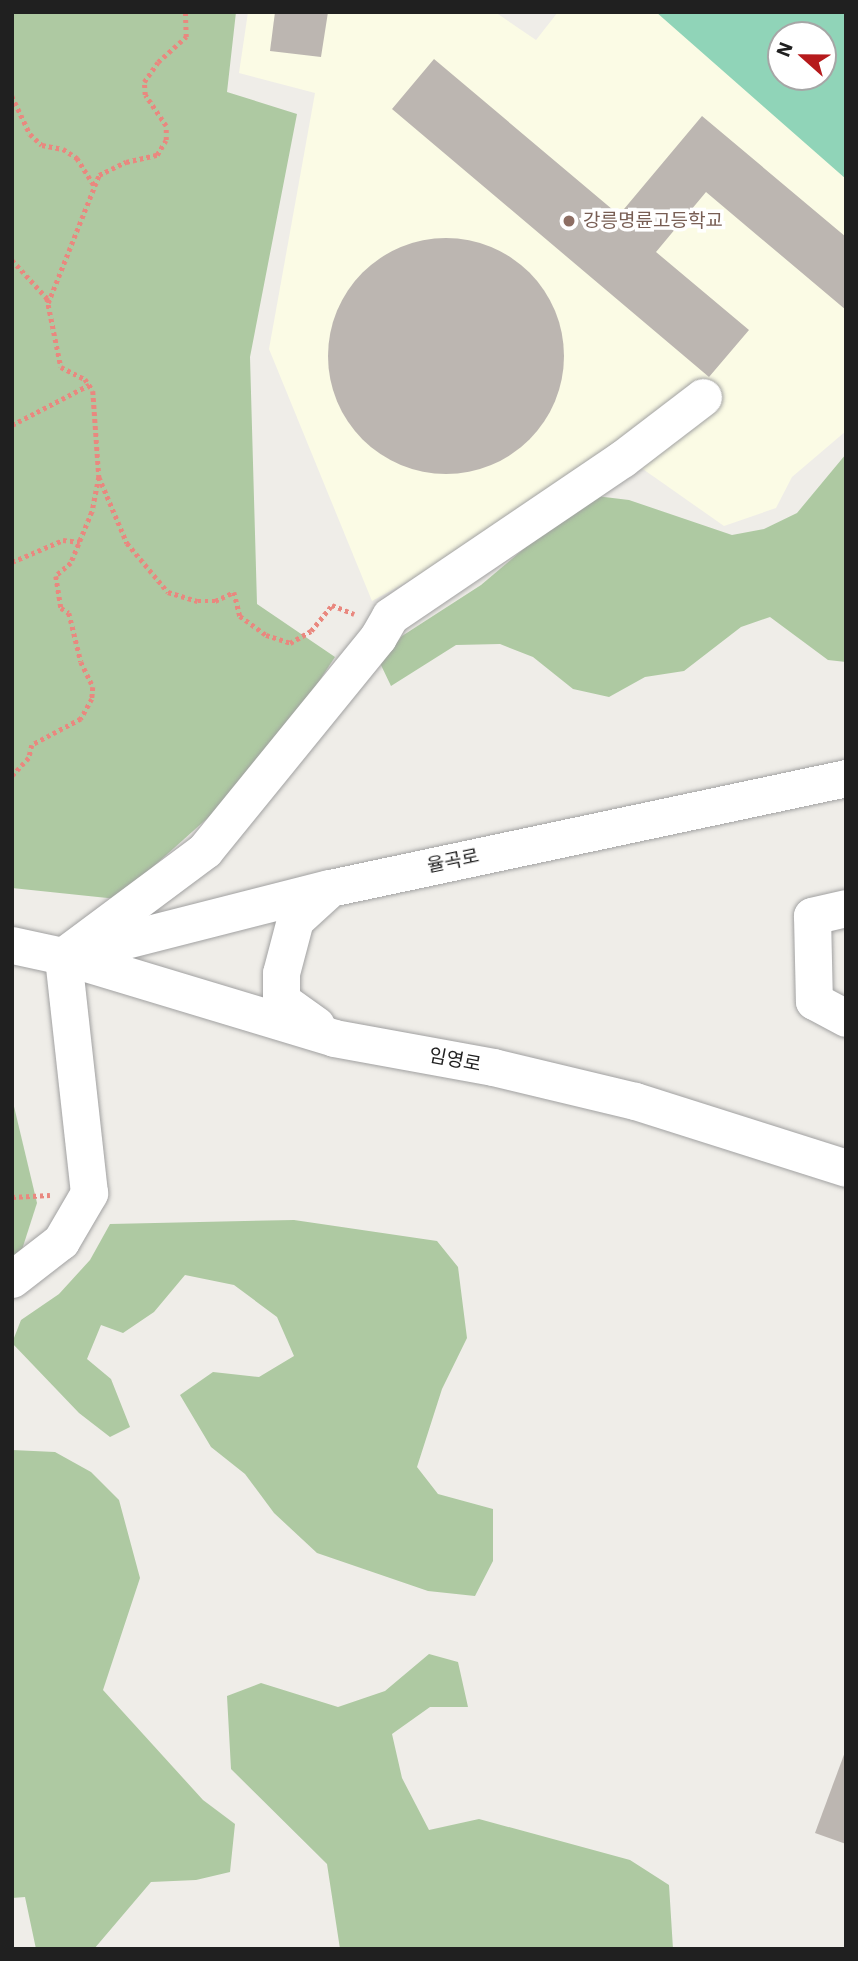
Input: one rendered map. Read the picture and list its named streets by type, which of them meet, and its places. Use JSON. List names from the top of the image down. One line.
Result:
{"streets":{"street":["율곡로","임영로"]},"crossings":[["율곡로","임영로"]],"places":["강릉명륜고등학교"],"north":"left"}
